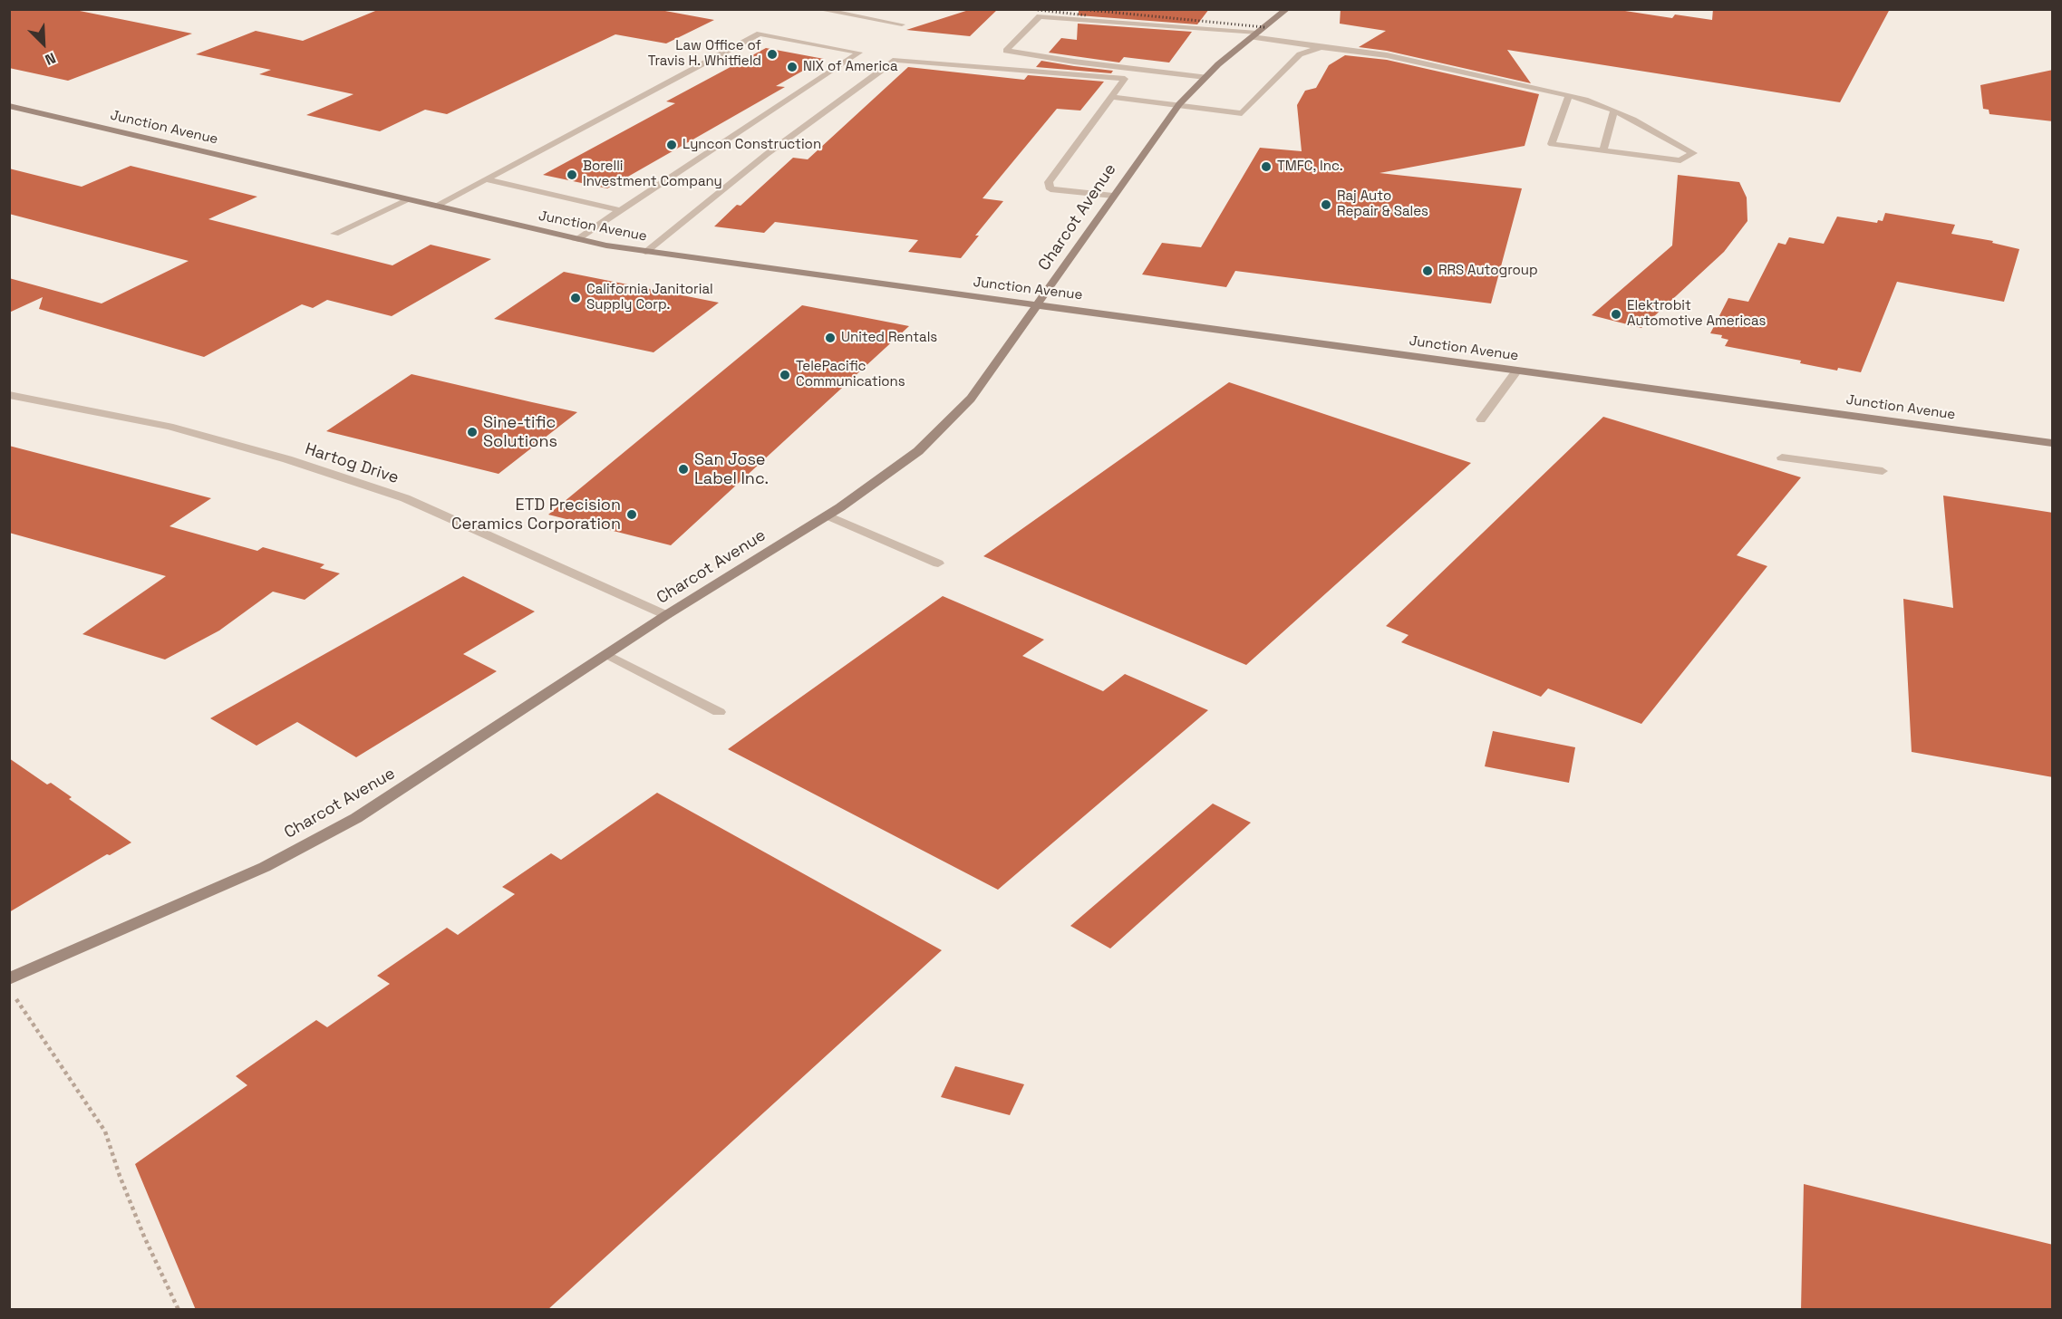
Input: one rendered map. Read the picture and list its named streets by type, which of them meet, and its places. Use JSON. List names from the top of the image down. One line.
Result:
{"streets":{"street":["Junction Avenue","Charcot Avenue","Hartog Drive"]},"crossings":[["Junction Avenue","Charcot Avenue"],["Charcot Avenue","Hartog Drive"]],"places":["Law Office of Travis H. Whitfield","NIX of America","Lyncon Construction","TMFC, Inc.","Borelli Investment Company","Raj Auto Repair & Sales","RRS Autogroup","California Janitorial Supply Corp.","Elektrobit Automotive Americas","United Rentals","TelePacific Communications","Sine-tific Solutions","San Jose Label Inc.","ETD Precision Ceramics Corporation"],"north":"bottom right"}
